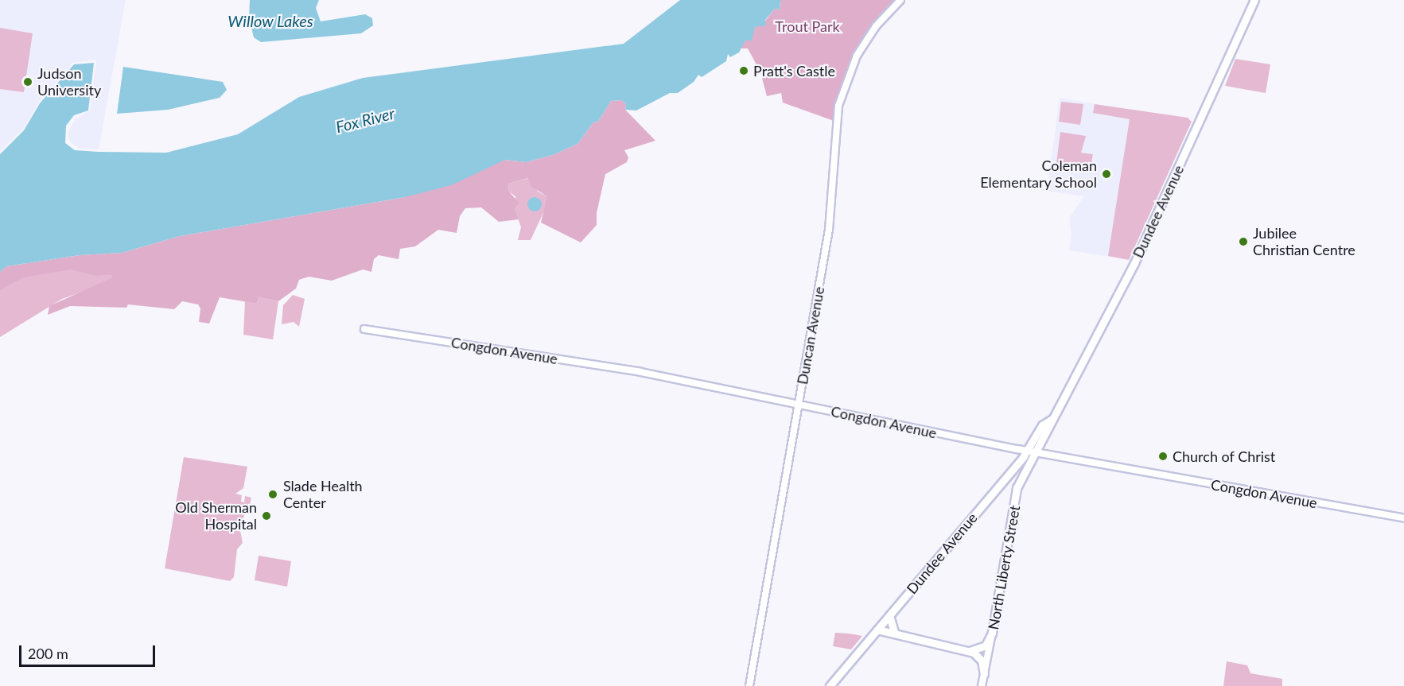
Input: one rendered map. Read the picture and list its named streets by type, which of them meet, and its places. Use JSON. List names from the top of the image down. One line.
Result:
{"streets":{"main road":["Dundee Avenue","North Liberty Street"],"street":["Duncan Avenue","Congdon Avenue"]},"crossings":[["Dundee Avenue","Congdon Avenue"],["Dundee Avenue","North Liberty Street"],["Duncan Avenue","Congdon Avenue"],["Congdon Avenue","North Liberty Street"]],"water":["Willow Lakes","Fox River"],"parks":["Trout Park"],"places":["Pratt's Castle","Judson University","Coleman Elementary School","Jubilee Christian Centre","Church of Christ","Slade Health Center","Old Sherman Hospital"],"scale_bar":"200 m"}
